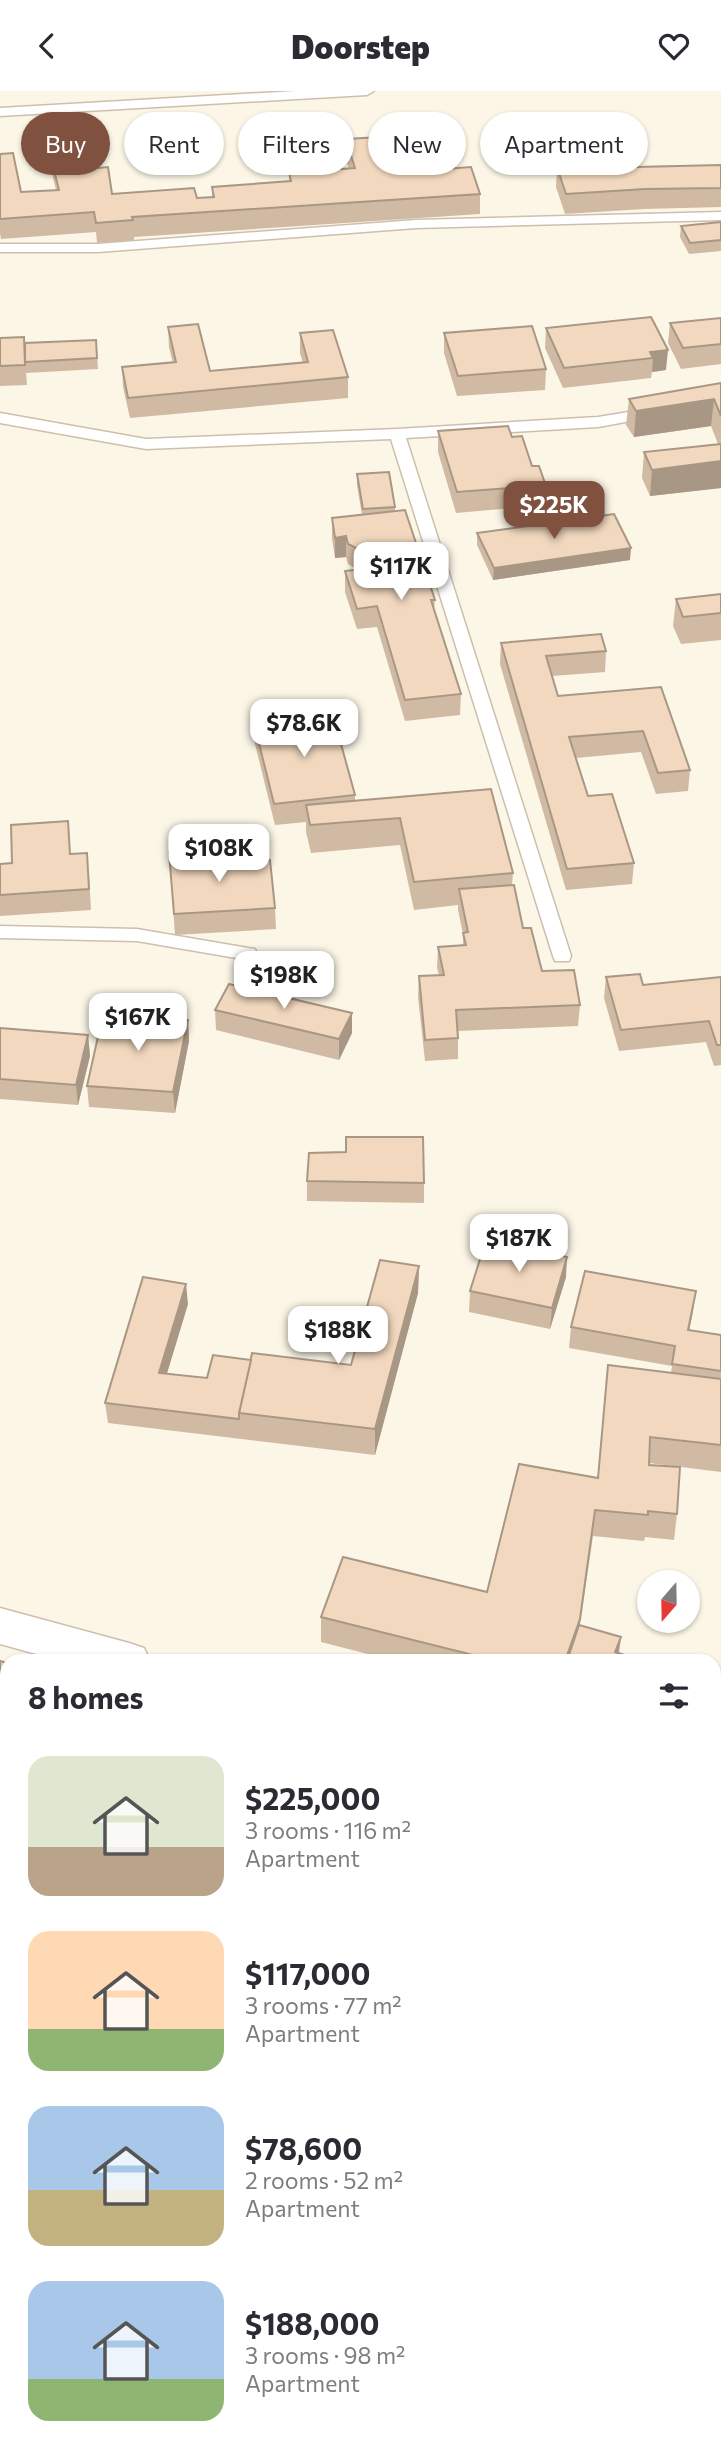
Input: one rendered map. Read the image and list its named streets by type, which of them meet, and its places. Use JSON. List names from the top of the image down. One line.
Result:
{"north":"bottom","page":{"header":"Doorstep","chip":["Buy","Rent","Filters","New","Apartment"],"price":["$225K","$117K","$78.6K","$108K","$198K","$167K","$187K","$188K"],"heading":"8 homes","list":[{"name":"$225,000","note":"3 rooms · 116 m² · Apartment"},{"name":"$117,000","note":"3 rooms · 77 m² · Apartment"},{"name":"$78,600","note":"2 rooms · 52 m² · Apartment"},{"name":"$188,000","note":"3 rooms · 98 m² · Apartment"}]}}
